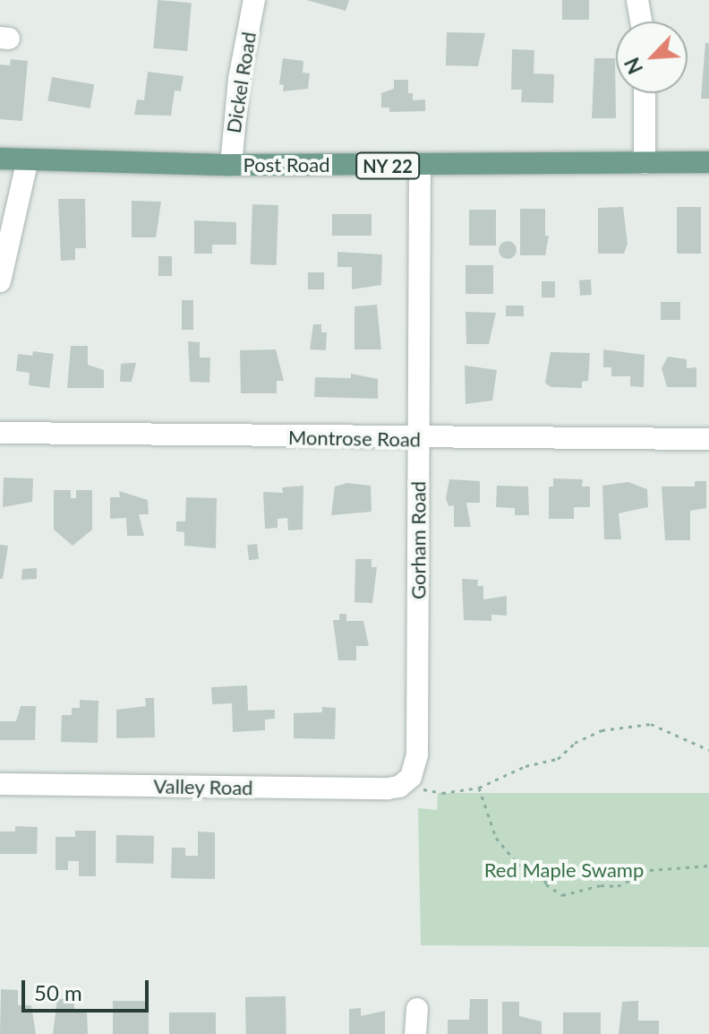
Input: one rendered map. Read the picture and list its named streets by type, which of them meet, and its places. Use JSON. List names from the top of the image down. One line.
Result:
{"streets":{"main road":["Post Road","NY 22"],"street":["Dickel Road","Montrose Road","Gorham Road","Valley Road"]},"crossings":[["Dickel Road","Post Road"],["Post Road","NY 22"],["Post Road","Gorham Road"],["Montrose Road","Gorham Road"],["Gorham Road","Valley Road"]],"parks":["Red Maple Swamp"],"scale_bar":"50 m","north":"bottom left"}
